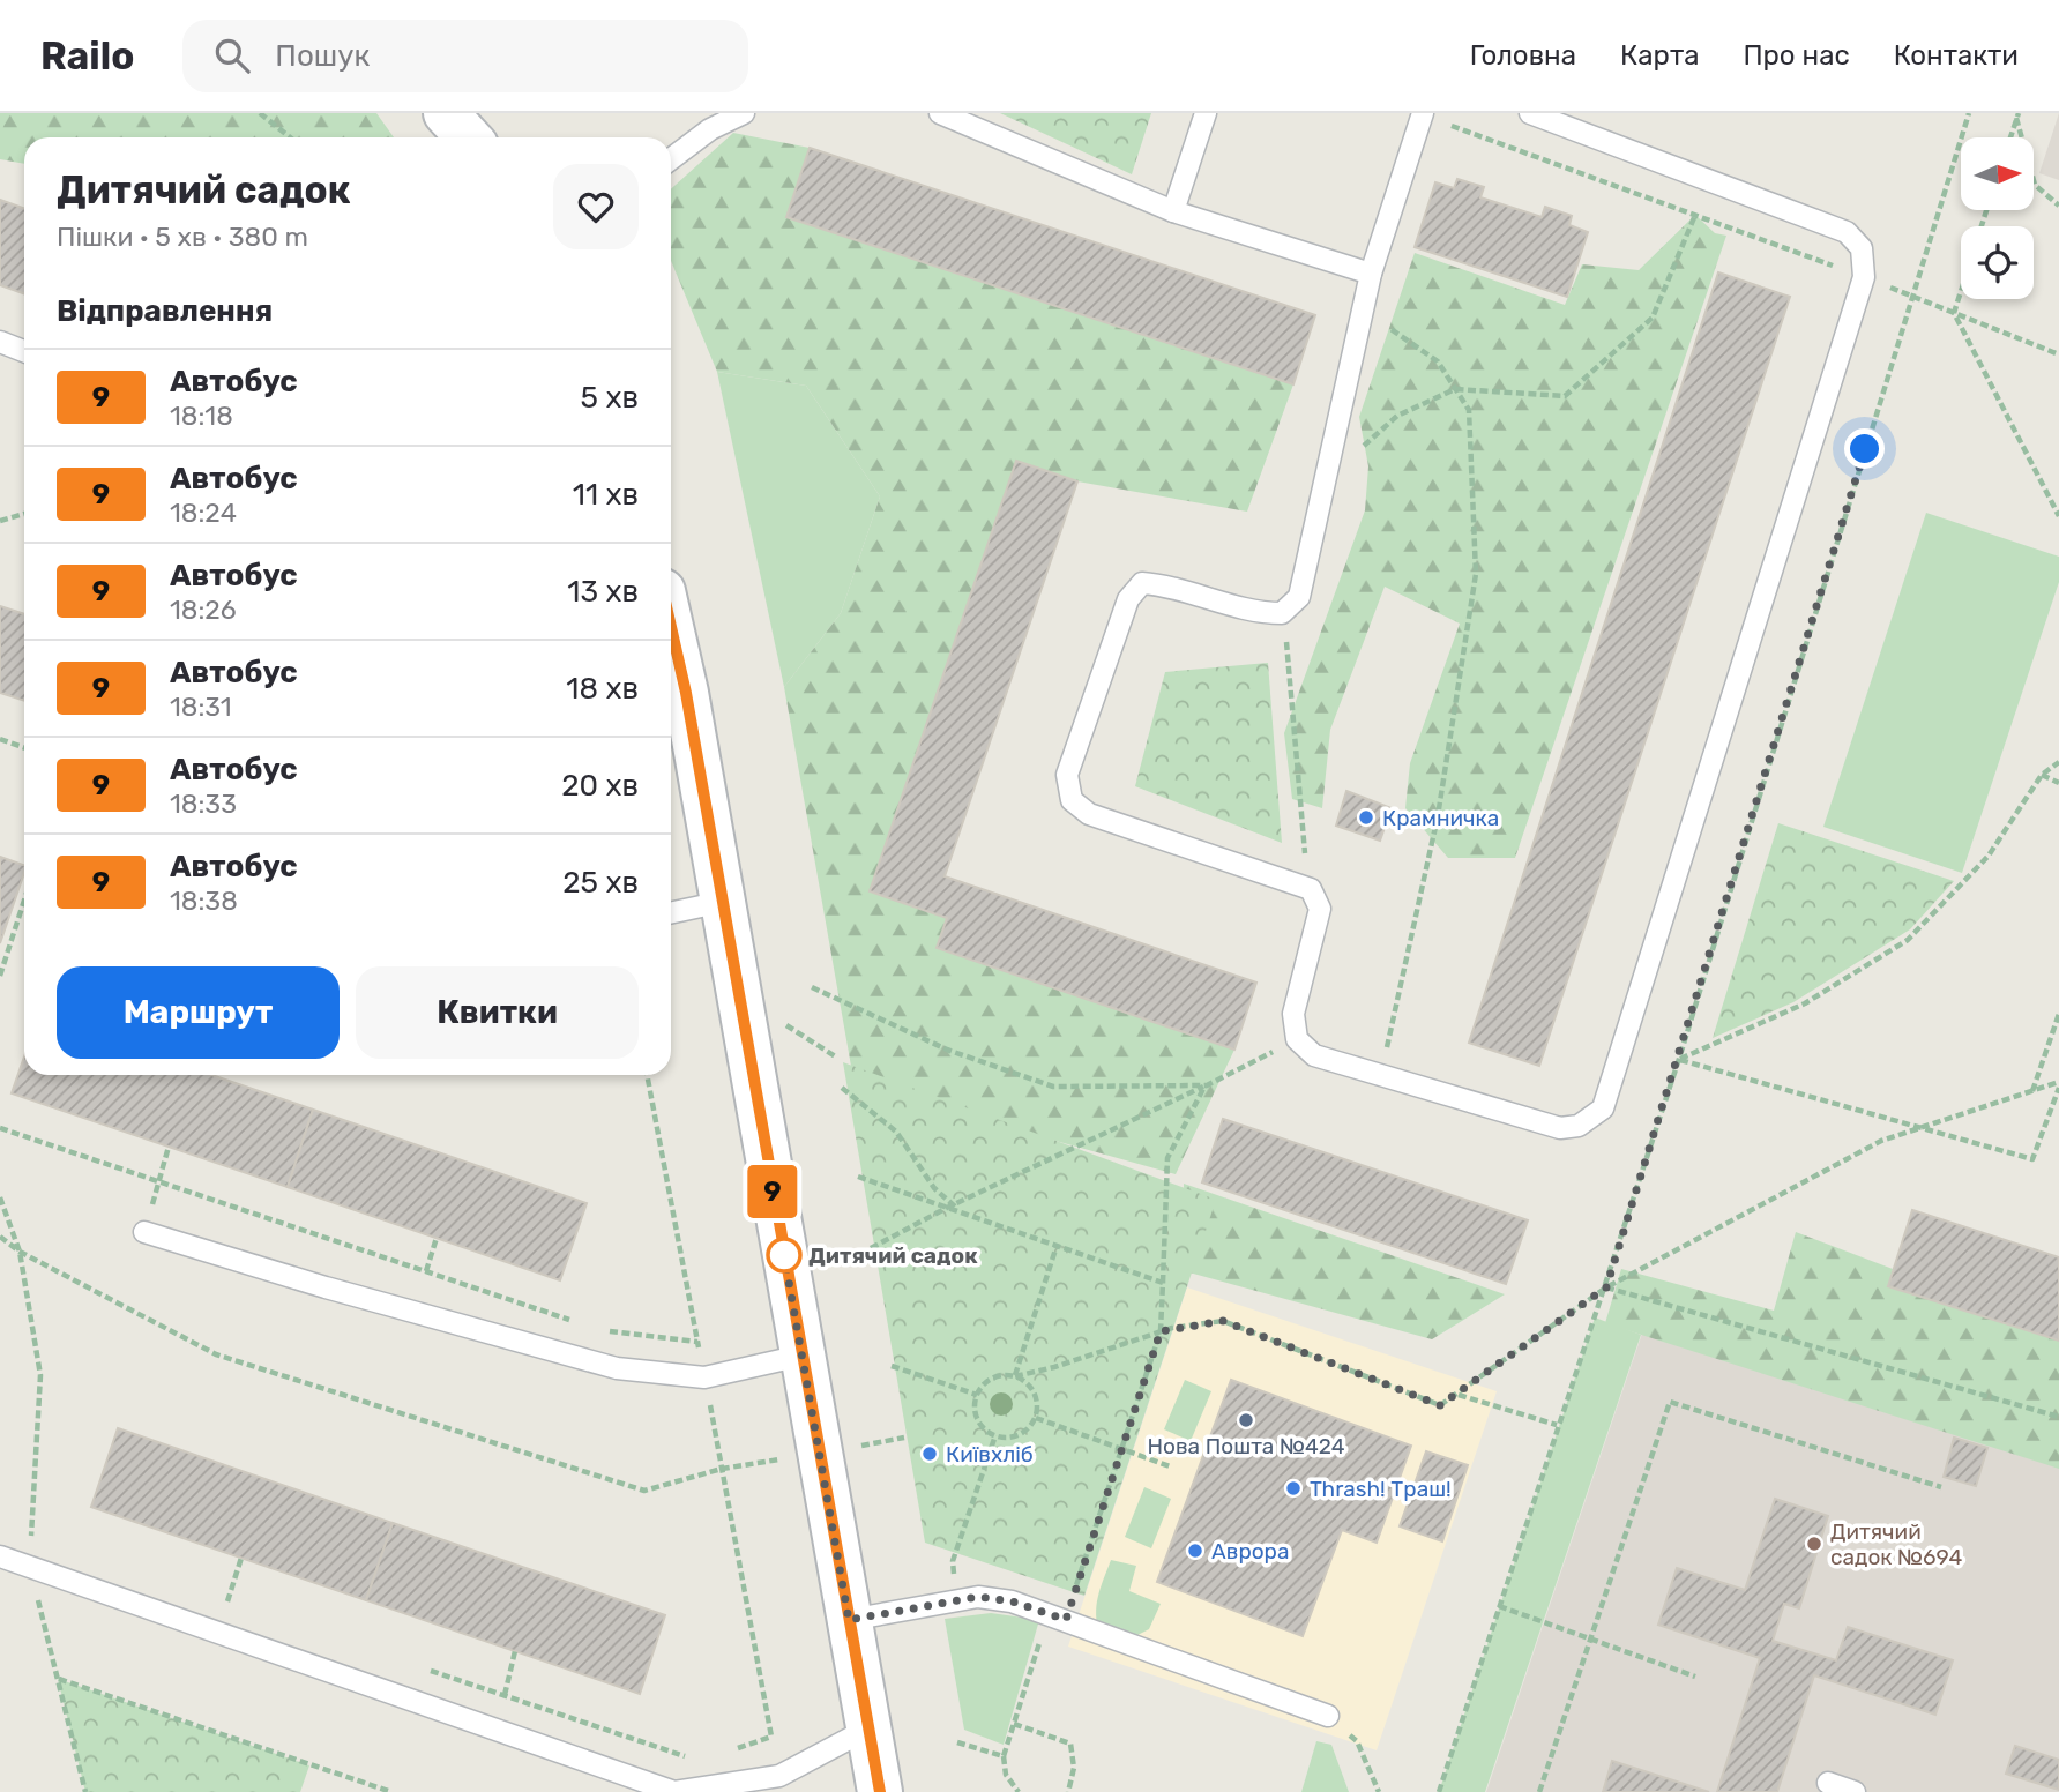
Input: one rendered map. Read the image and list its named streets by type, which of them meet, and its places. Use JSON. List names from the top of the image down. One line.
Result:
{"places":["Крамничка","Дитячий садок","Нова Пошта №424","Київхліб","Thrash! Траш!","Дитячий садок №694","Аврора"],"lines":["bus line 9"],"north":"right","page":{"header":"Railo","search":"Пошук","nav":["Головна","Карта","Про нас","Контакти"],"on_map":"9","heading":[["Дитячий садок","Пішки · 5 хв · 380 m"],"Відправлення"],"list":[{"mark":"9","name":"Автобус","note":"18:18","value":"5 хв"},{"mark":"9","name":"Автобус","note":"18:24","value":"11 хв"},{"mark":"9","name":"Автобус","note":"18:26","value":"13 хв"},{"mark":"9","name":"Автобус","note":"18:31","value":"18 хв"},{"mark":"9","name":"Автобус","note":"18:33","value":"20 хв"},{"mark":"9","name":"Автобус","note":"18:38","value":"25 хв"}],"buttons":["Маршрут","Квитки"]}}
